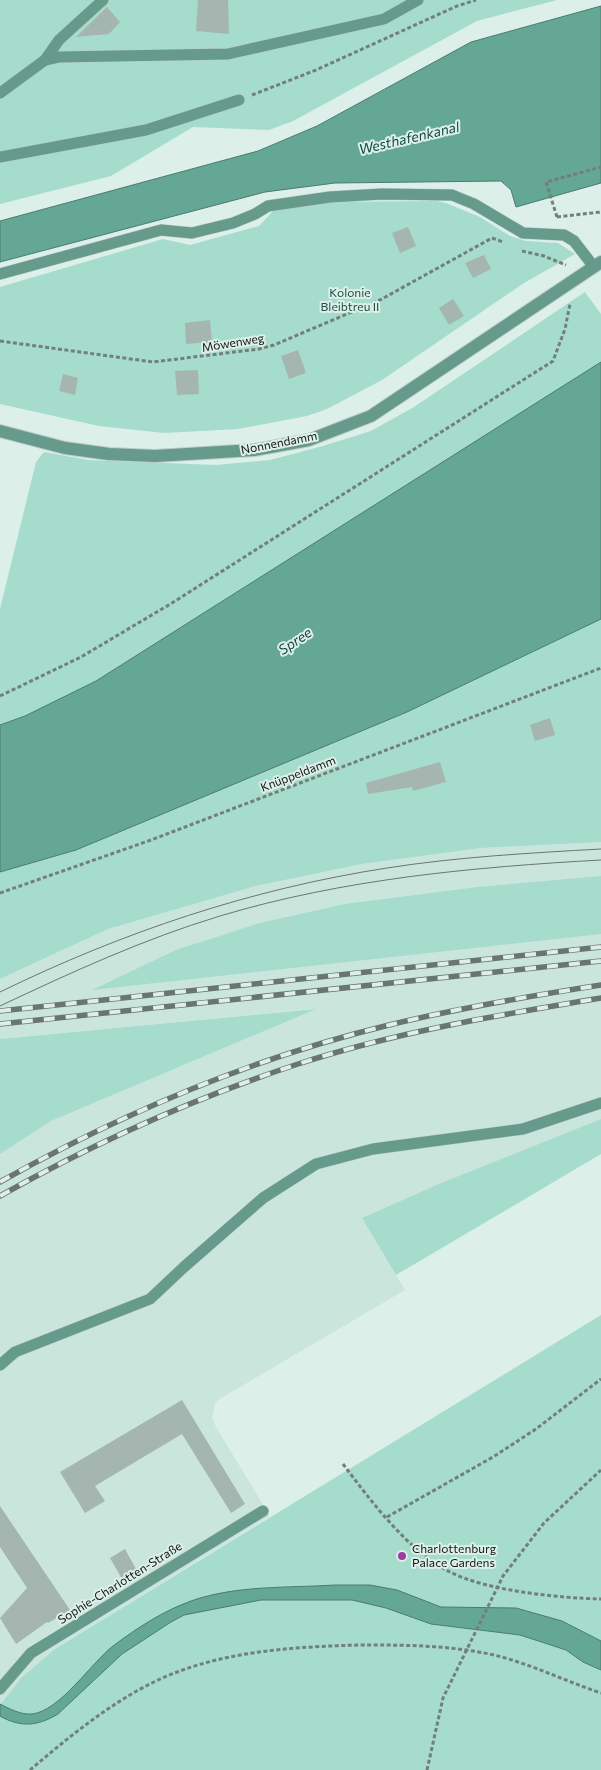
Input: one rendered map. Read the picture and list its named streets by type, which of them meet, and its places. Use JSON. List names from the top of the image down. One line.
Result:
{"streets":{"street":["Nonnendamm"],"lane":["Sophie-Charlotten-Straße"],"path":["Möwenweg","Knüppeldamm"]},"water":["Westhafenkanal","Spree"],"parks":["Kolonie Bleibtreu II"],"places":["Charlottenburg Palace Gardens"]}
